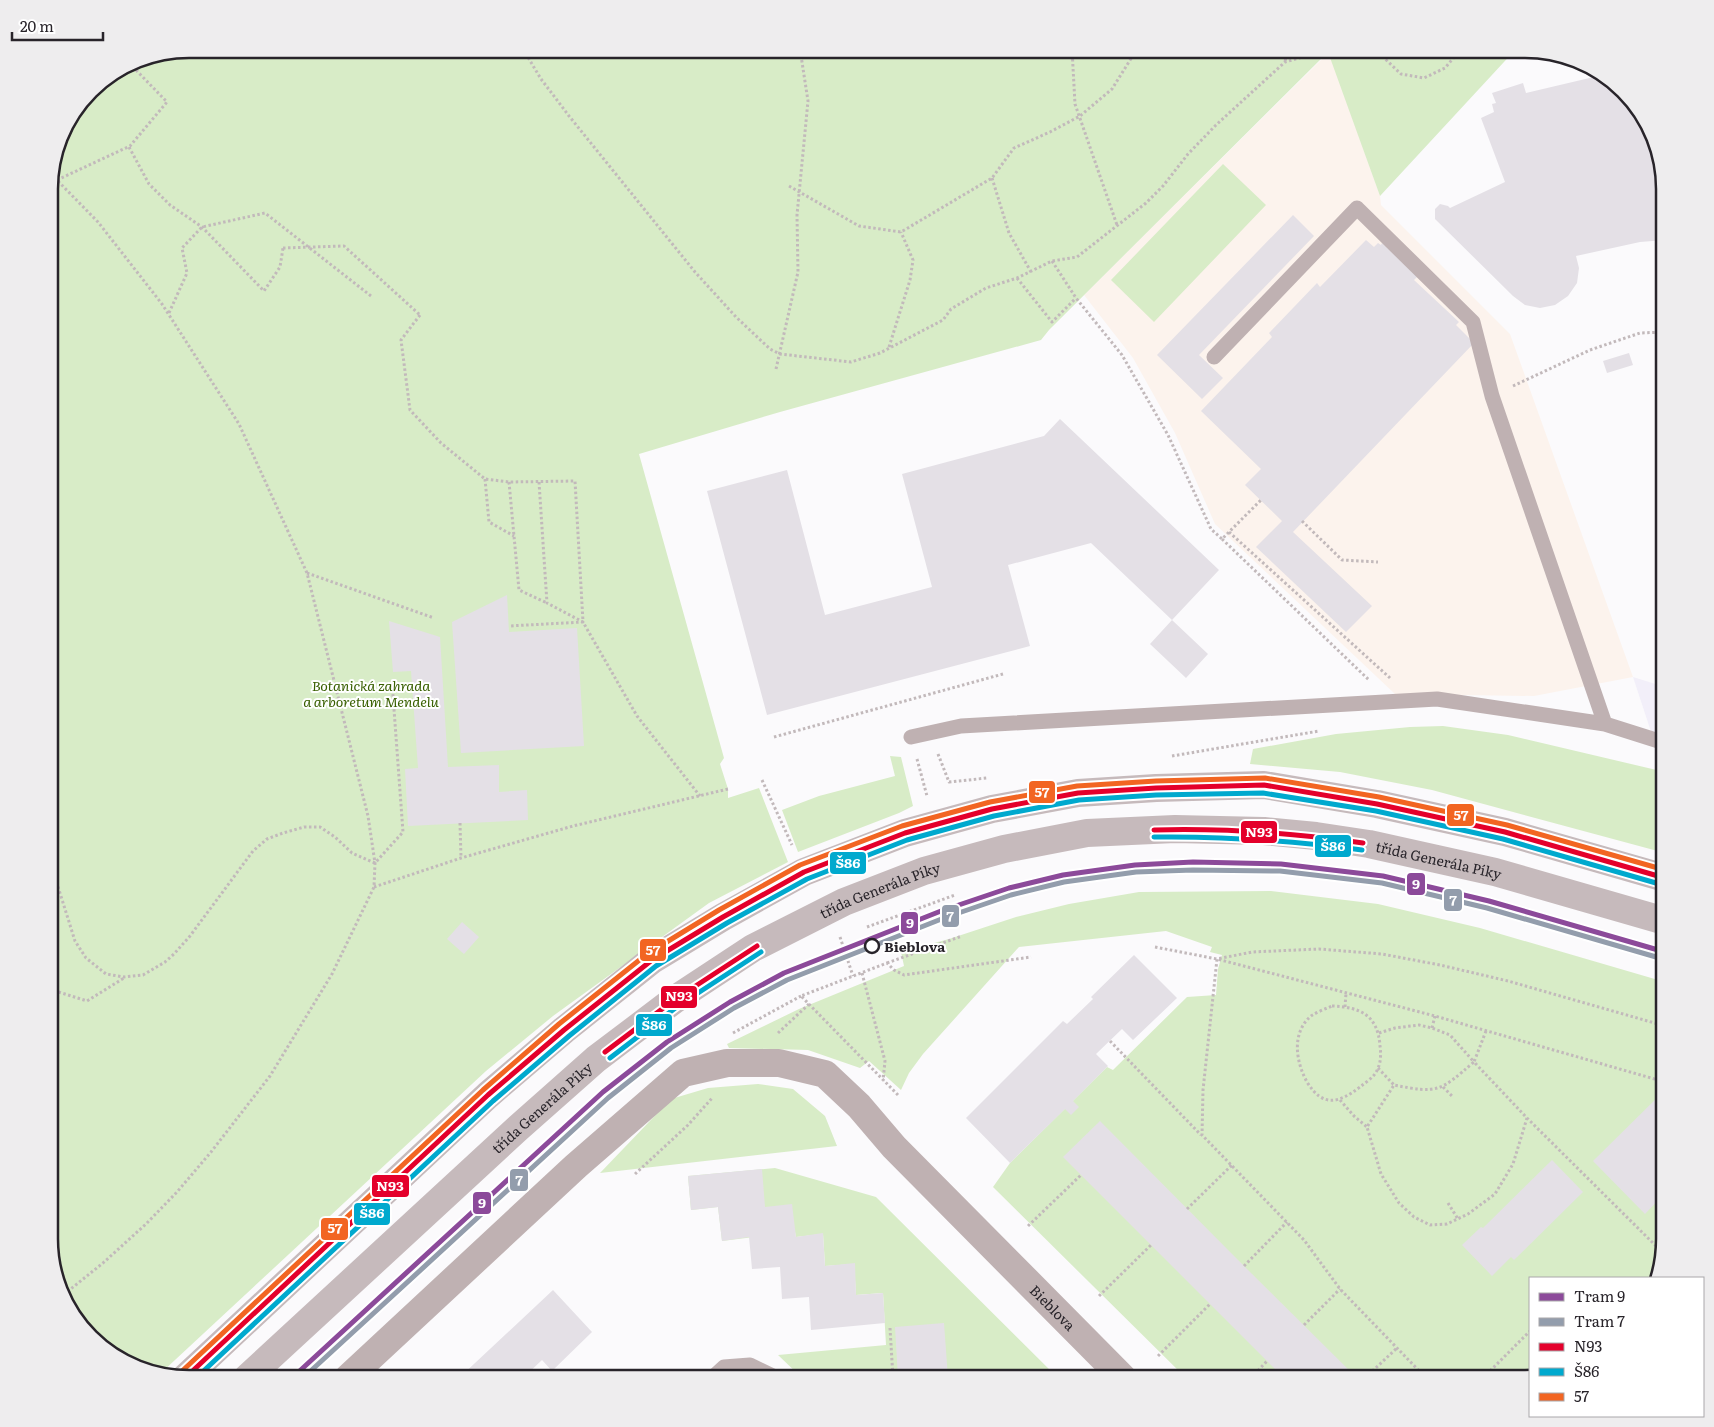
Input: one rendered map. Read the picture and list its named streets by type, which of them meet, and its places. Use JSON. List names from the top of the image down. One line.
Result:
{"streets":{"main road":["třída Generála Píky"],"street":["Bieblova"]},"parks":["Botanická zahrada a arboretum Mendelu"],"places":["Bieblova"],"lines":["transit line 57","transit line N93","transit line Š86","tram line 9","tram line 7"],"legend":["Tram 9","Tram 7","N93","Š86","57"],"scale_bar":"20 m"}
